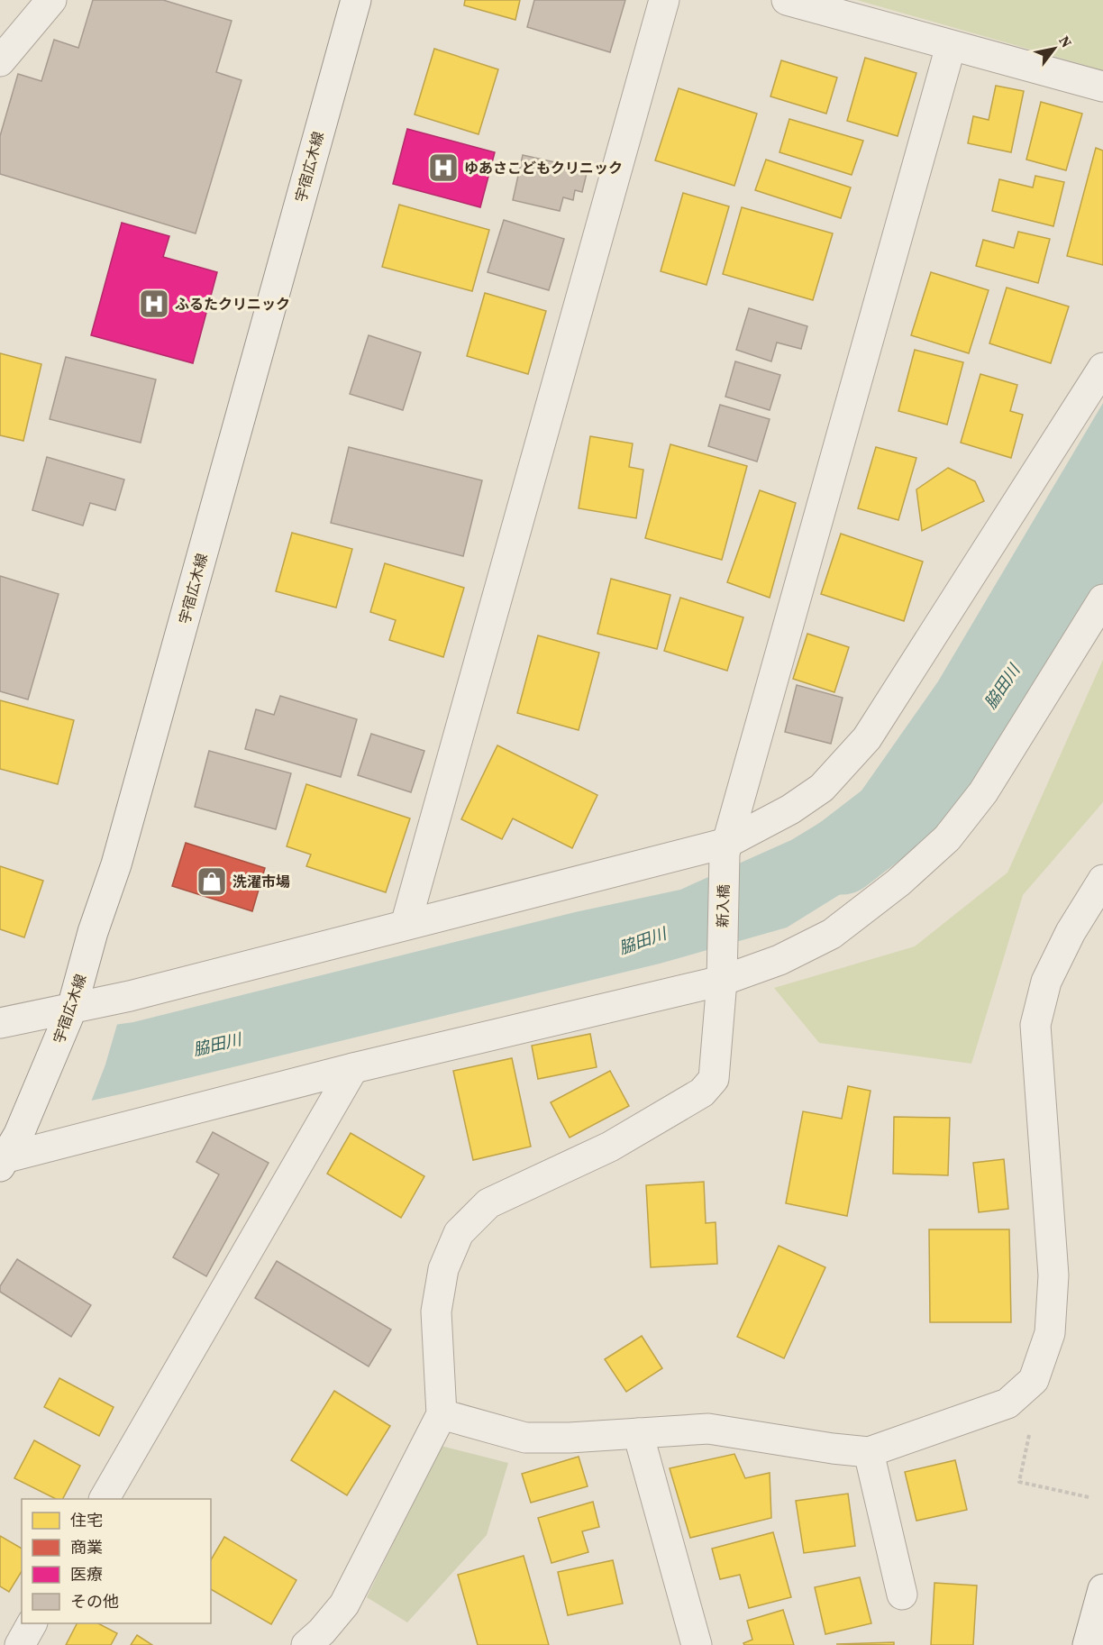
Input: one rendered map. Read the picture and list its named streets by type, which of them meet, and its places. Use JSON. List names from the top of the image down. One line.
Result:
{"streets":{"street":["宇宿広木線","新入橋"]},"water":["脇田川"],"places":{"hospital":["ゆあさこどもクリニック","ふるたクリニック"],"shop":["洗濯市場"]},"legend":["住宅","商業","医療","その他"],"north":"top right"}
